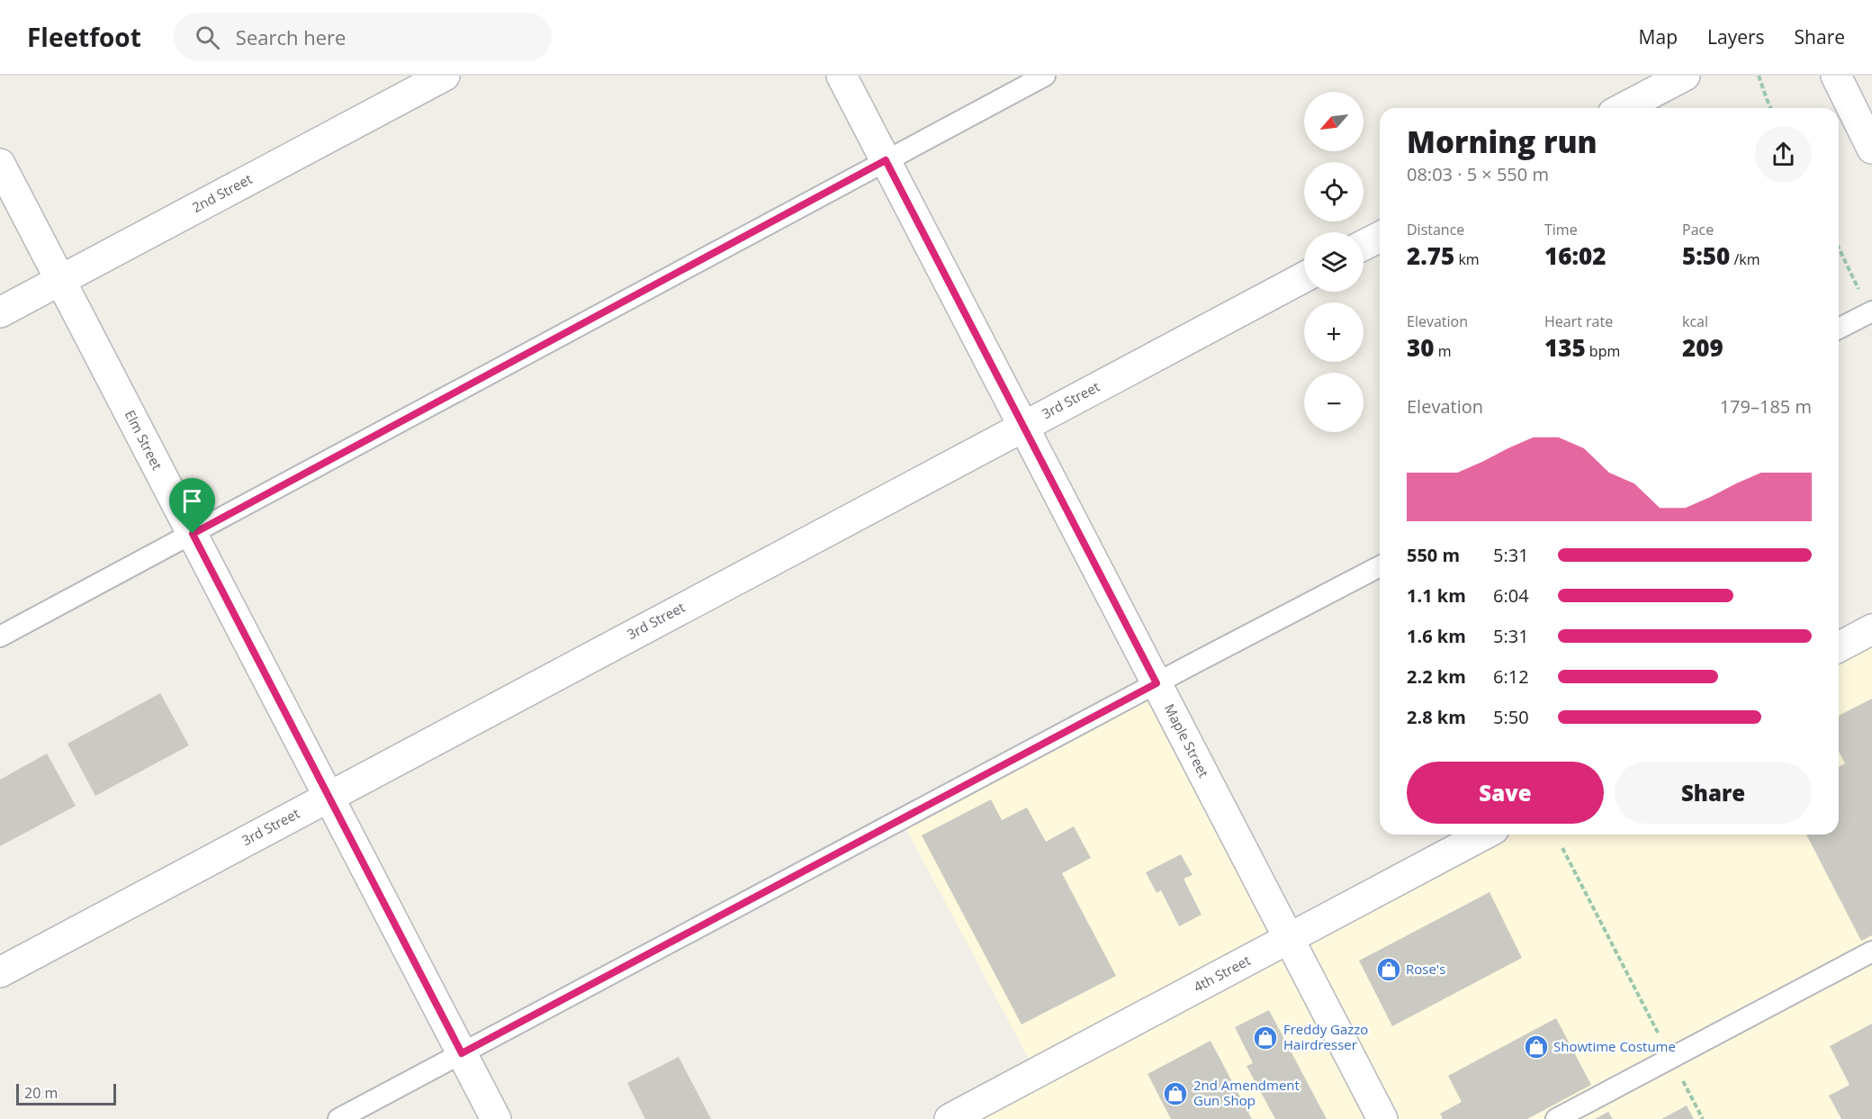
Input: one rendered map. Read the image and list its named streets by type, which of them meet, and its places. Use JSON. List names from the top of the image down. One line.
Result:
{"streets":{"street":["2nd Street","3rd Street","Elm Street","Maple Street","4th Street"]},"crossings":[["2nd Street","Elm Street"],["3rd Street","Elm Street"],["3rd Street","Maple Street"],["Maple Street","4th Street"]],"places":{"shop":["Rose's","Freddy Gazzo Hairdresser","Showtime Costume","2nd Amendment Gun Shop"]},"scale_bar":"20 m","north":"bottom left","page":{"header":"Fleetfoot","search":"Search here","nav":["Map","Layers","Share"],"map_buttons":["+","−"],"heading":["Morning run","08:03 · 5 × 550 m"],"stats":[["Distance","2.75 km"],["Time","16:02"],["Pace","5:50 /km"],["Elevation","30 m"],["Heart rate","135 bpm"],["kcal","209"]],"chart":["Elevation","179–185 m"],"list":[{"name":"550 m","note":"5:31"},{"name":"1.1 km","note":"6:04"},{"name":"1.6 km","note":"5:31"},{"name":"2.2 km","note":"6:12"},{"name":"2.8 km","note":"5:50"}],"buttons":["Save","Share"],"scale":"20 m"}}
